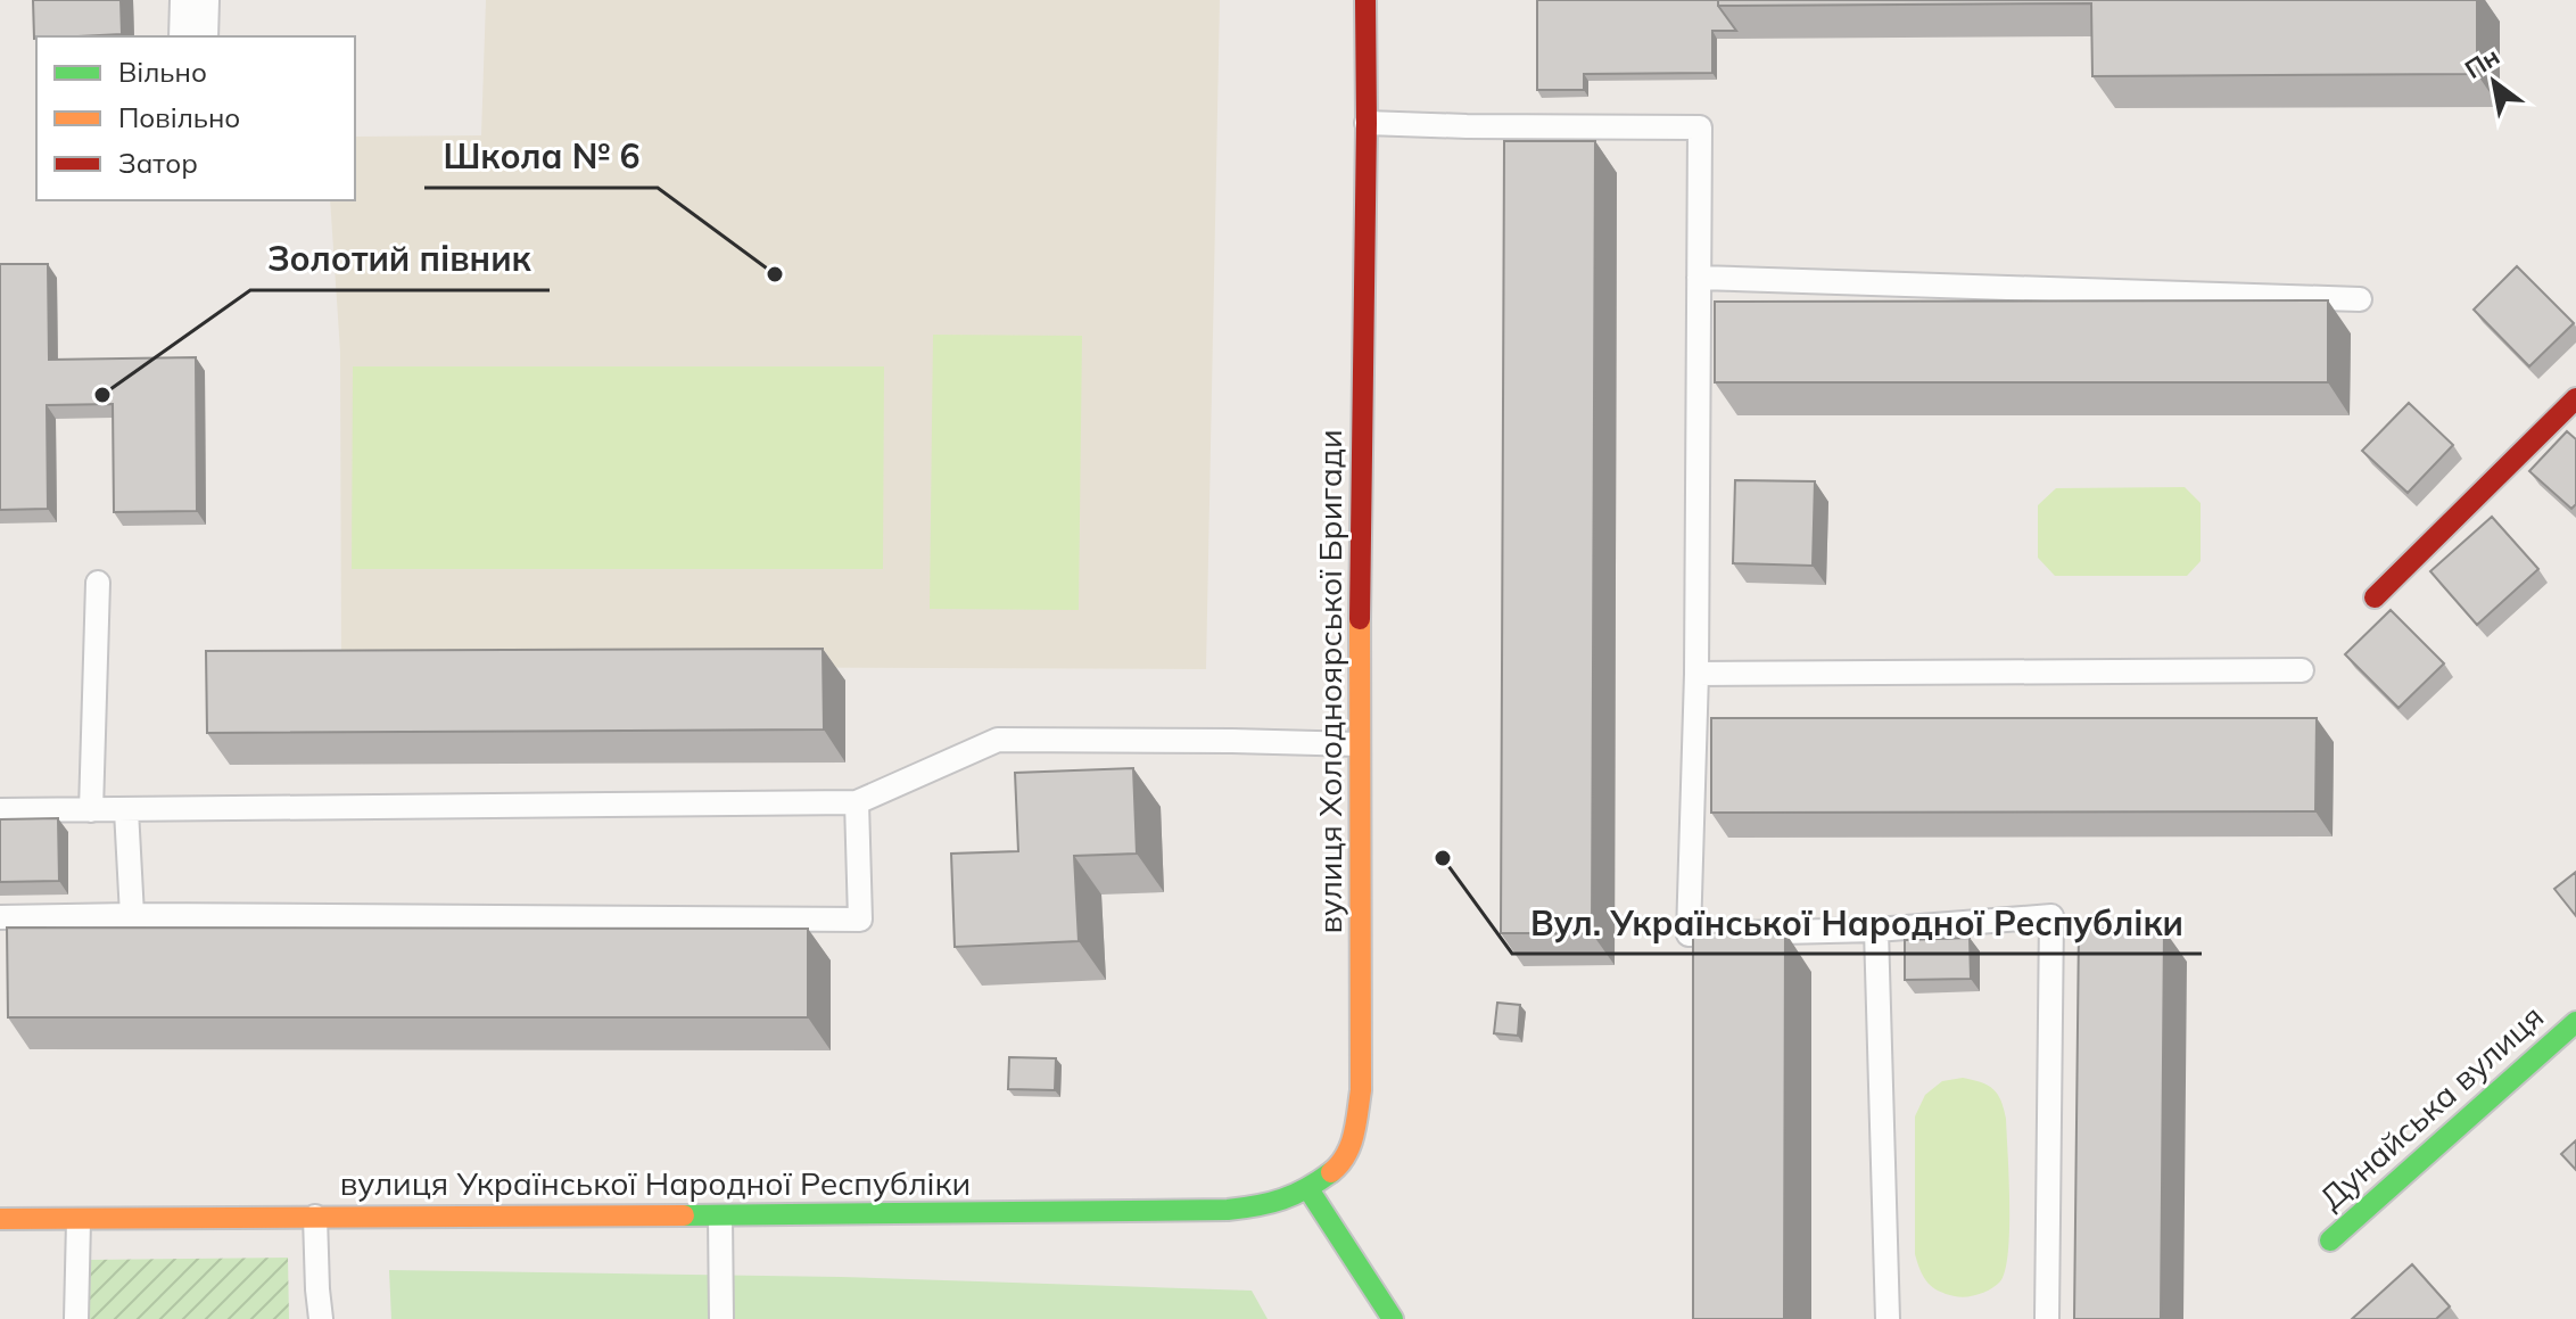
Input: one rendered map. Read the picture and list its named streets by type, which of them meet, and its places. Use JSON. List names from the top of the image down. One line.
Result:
{"streets":{"street":["вулиця Холодноярської Бригади","Дунайська вулиця","вулиця Української Народної Республіки"]},"crossings":[["вулиця Холодноярської Бригади","вулиця Української Народної Республіки"]],"places":["Школа № 6","Золотий півник","Вул. Української Народної Республіки"],"legend":["Вільно","Повільно","Затор"],"north":"top left"}
